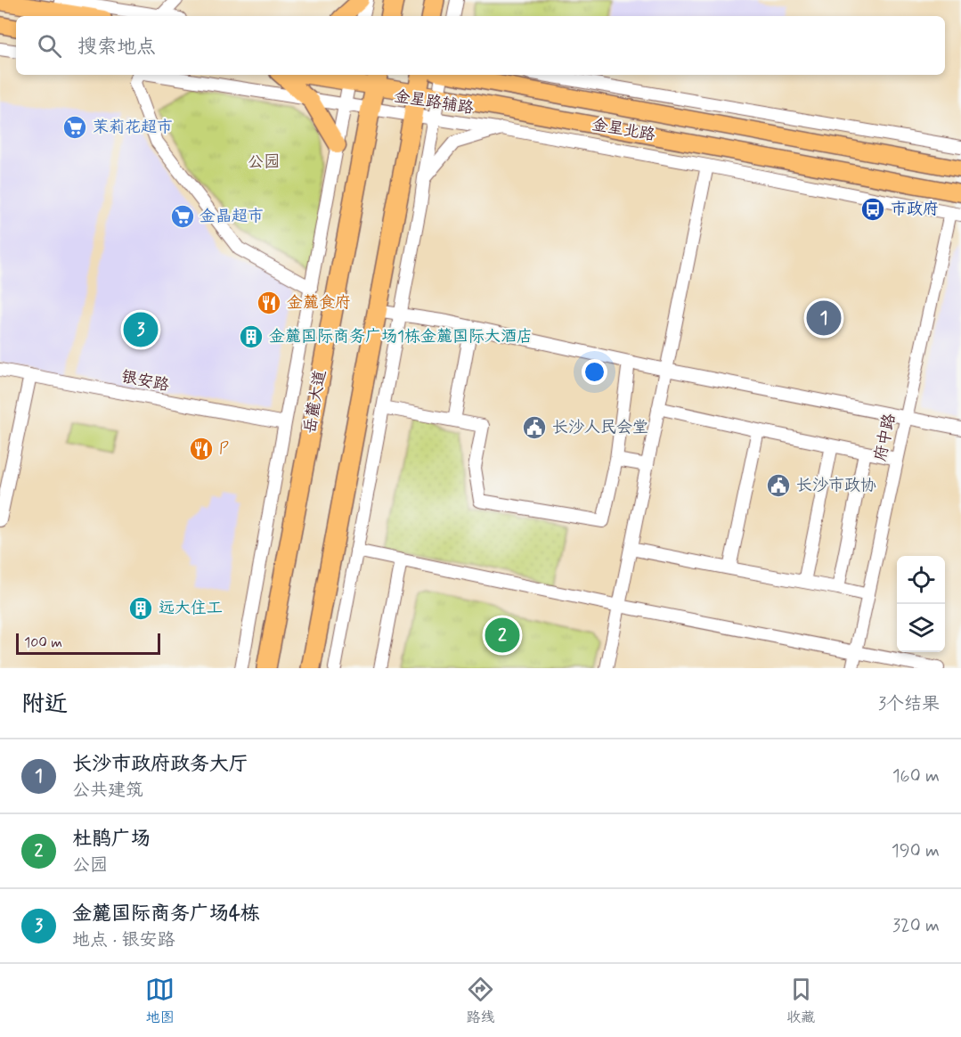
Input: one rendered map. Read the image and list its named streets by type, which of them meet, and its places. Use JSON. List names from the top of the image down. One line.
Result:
{"streets":{"highway":["岳麓大道"],"main road":["金星北路"],"street":["金星路辅路","银安路","府中路"]},"crossings":[["金星路辅路","岳麓大道"],["金星路辅路","府中路"],["金星北路","岳麓大道"]],"parks":["公园"],"places":{"supermarket":["茉莉花超市","金晶超市"],"bus stop":["市政府"],"restaurant":["金麓食府","P"],"building":["金麓国际商务广场1栋金麓国际大酒店","远大住工"],"public building":["长沙人民会堂","长沙市政协"]},"scale_bar":"100 m","page":{"search":"搜索地点","pins":["1","3","2"],"scale":"100 m","heading":["附近","3个结果"],"list":[{"mark":"1","name":"长沙市政府政务大厅","note":"公共建筑","value":"160 m"},{"mark":"2","name":"杜鹃广场","note":"公园","value":"190 m"},{"mark":"3","name":"金麓国际商务广场4栋","note":"地点 · 银安路","value":"320 m"}],"nav":["地图","路线","收藏"]}}
